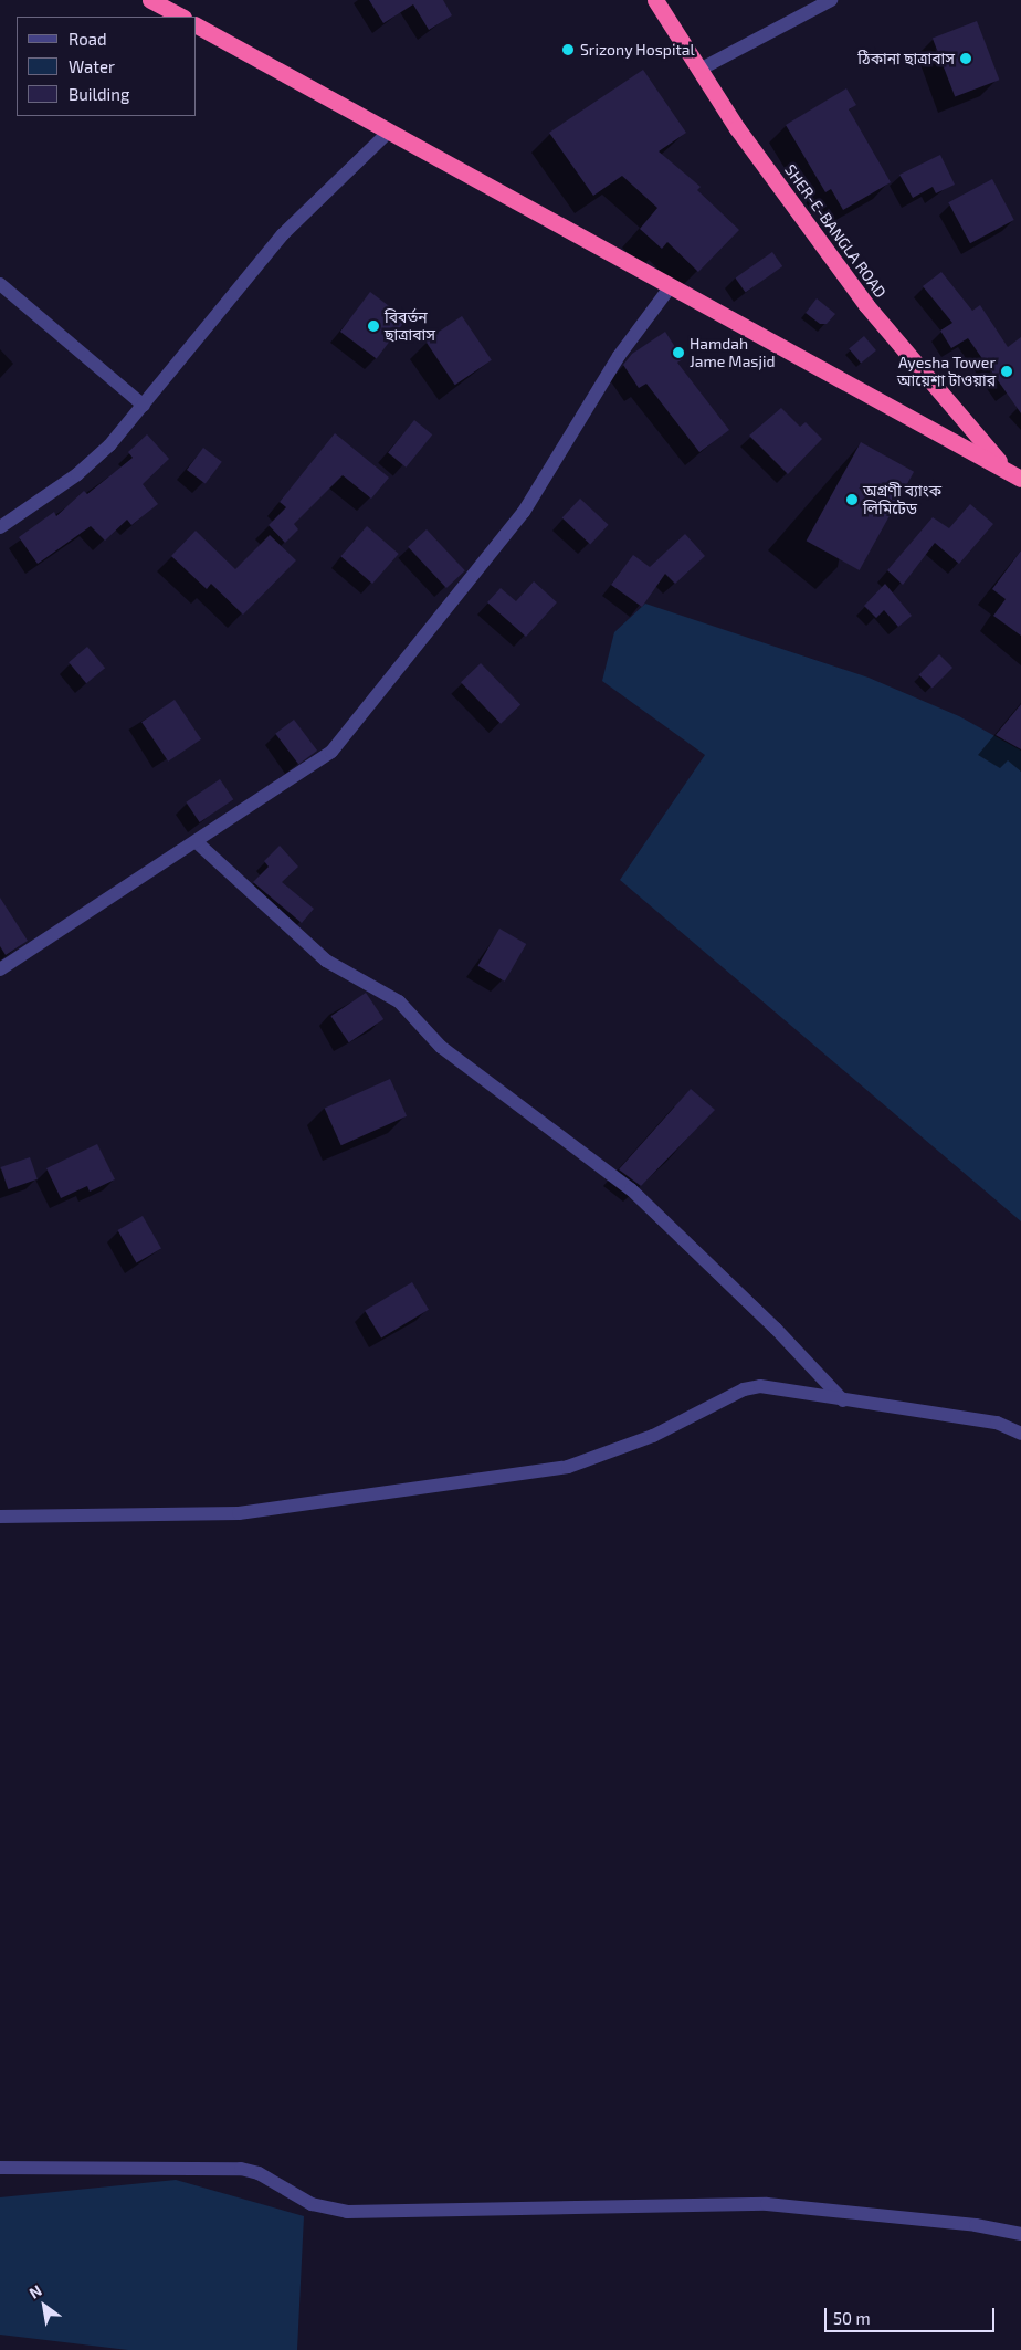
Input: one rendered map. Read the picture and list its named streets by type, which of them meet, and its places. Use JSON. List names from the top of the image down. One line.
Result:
{"streets":{"highway":["SHER-E-BANGLA ROAD"]},"places":["Srizony Hospital","ঠিকানা ছাত্রাবাস","বিবর্তন ছাত্রাবাস","Hamdah Jame Masjid","Ayesha Tower আয়েশা টাওয়ার","অগ্রণী ব্যাংক লিমিটেড"],"legend":["Road","Water","Building"],"scale_bar":"50 m","north":"top left"}
